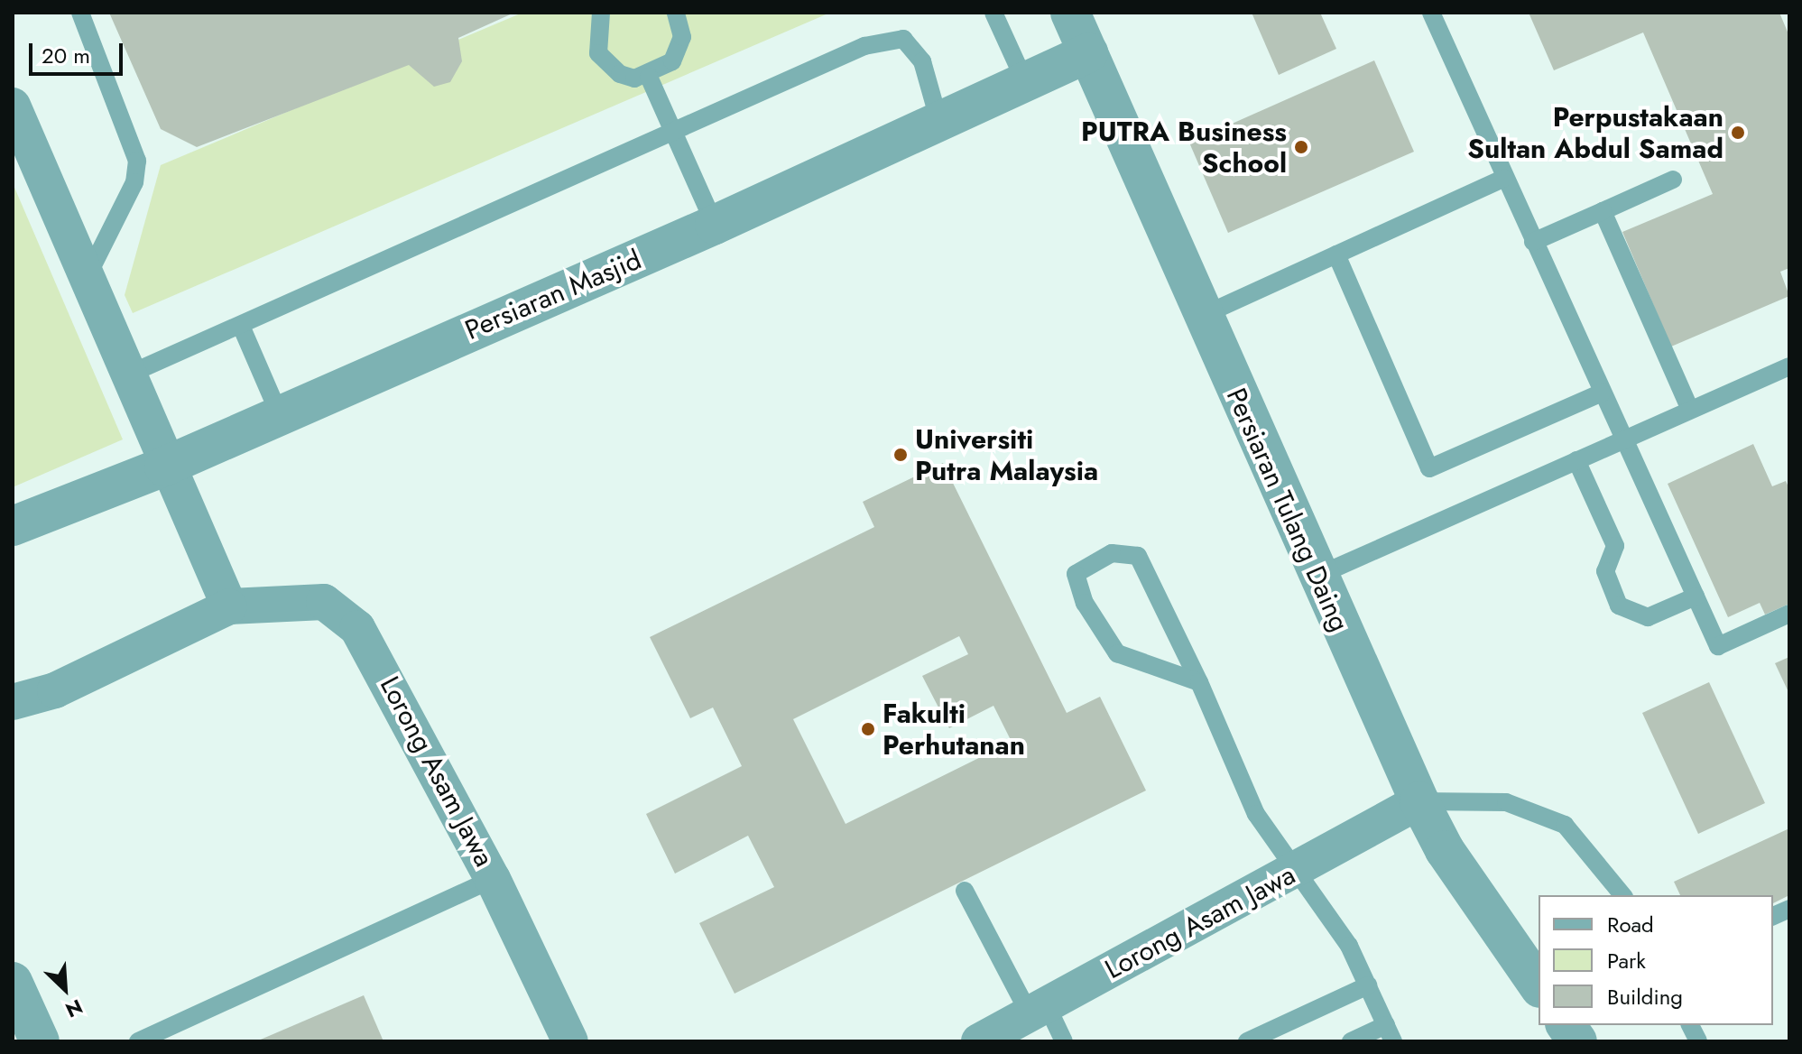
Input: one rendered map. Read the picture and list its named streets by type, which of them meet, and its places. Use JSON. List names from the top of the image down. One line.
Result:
{"streets":{"street":["Persiaran Masjid","Persiaran Tulang Daing","Lorong Asam Jawa"]},"crossings":[["Persiaran Masjid","Persiaran Tulang Daing"],["Persiaran Tulang Daing","Lorong Asam Jawa"]],"places":["Perpustakaan Sultan Abdul Samad","PUTRA Business School","Universiti Putra Malaysia","Fakulti Perhutanan"],"legend":["Road","Park","Building"],"scale_bar":"20 m","north":"bottom right"}
